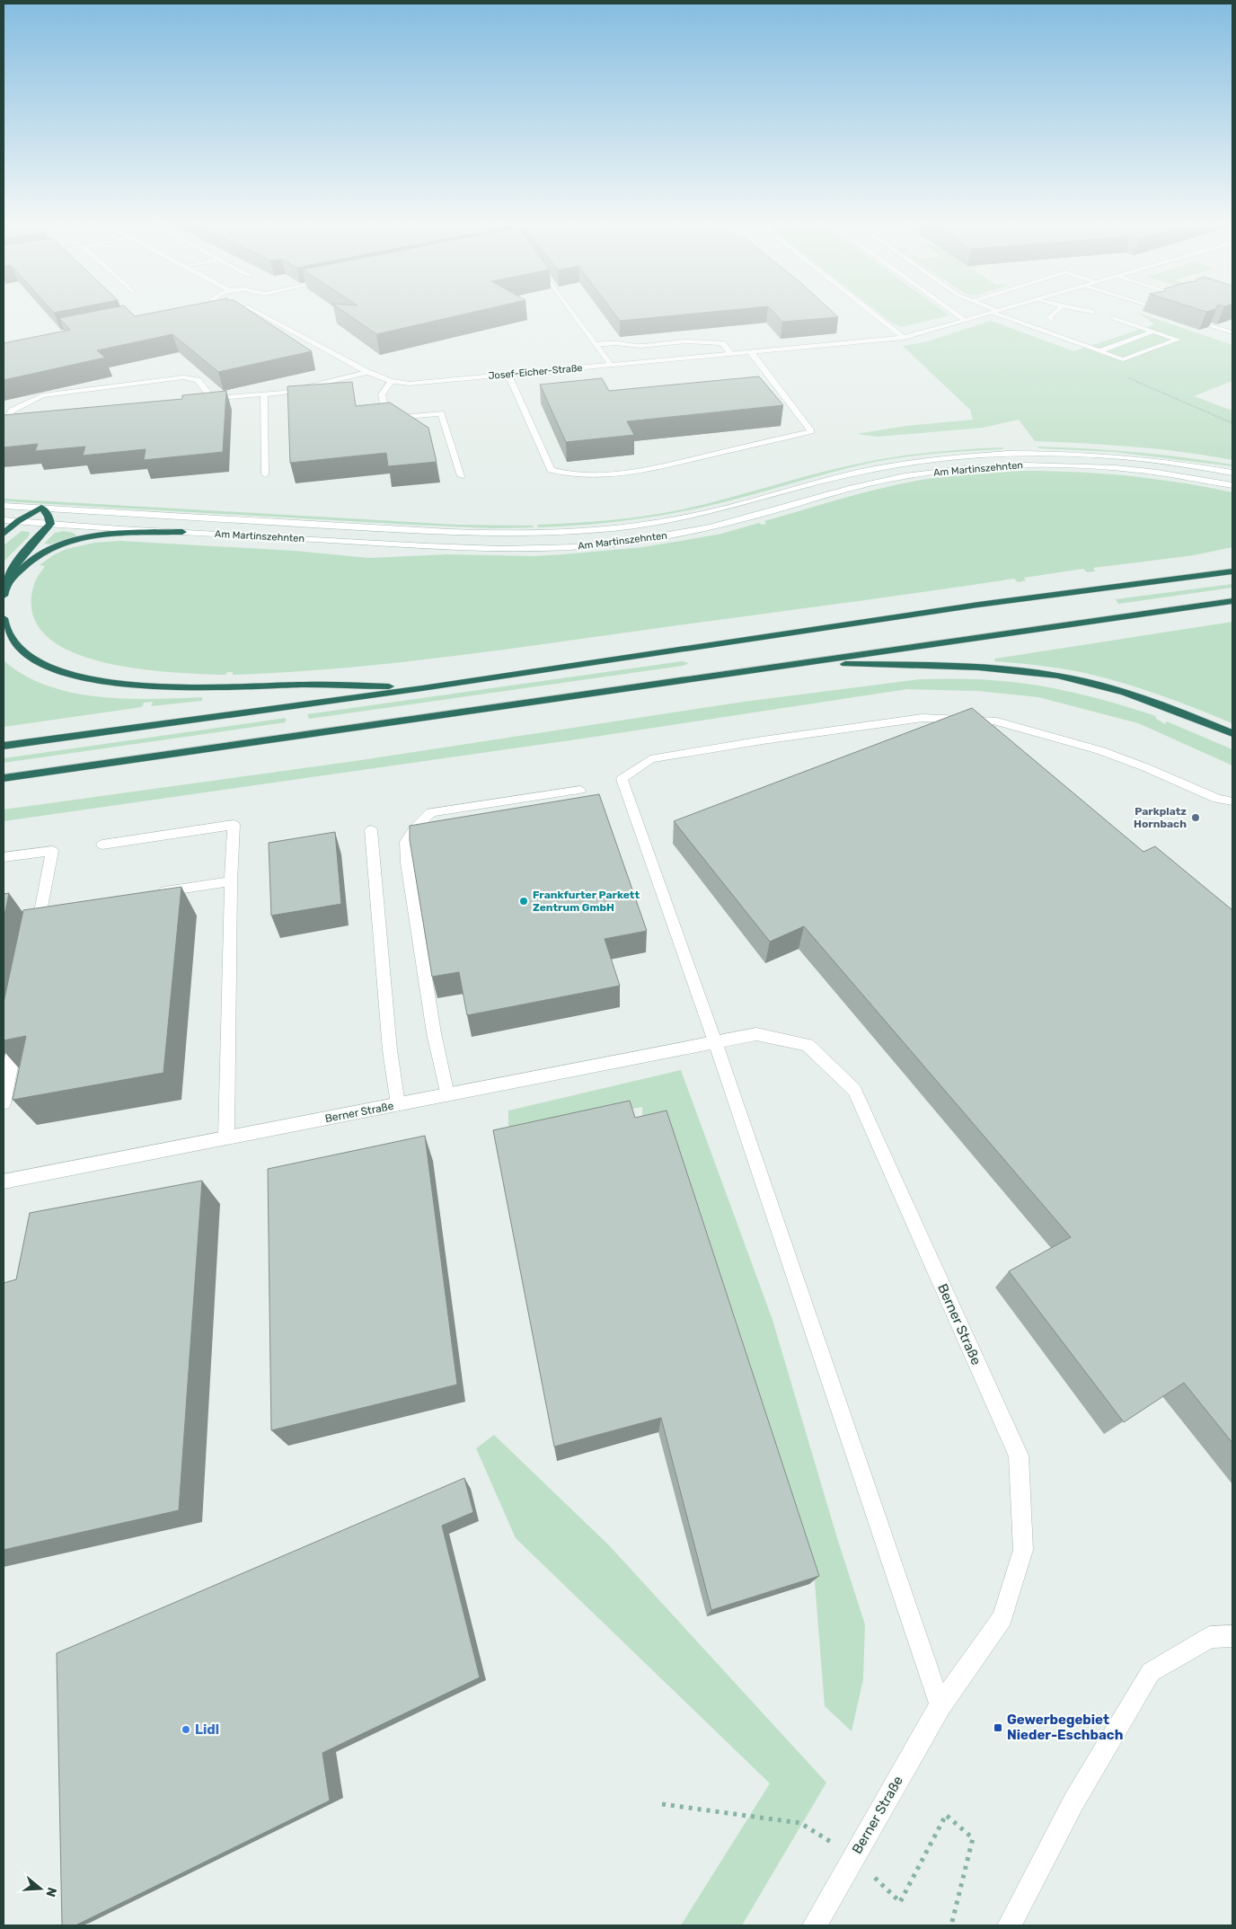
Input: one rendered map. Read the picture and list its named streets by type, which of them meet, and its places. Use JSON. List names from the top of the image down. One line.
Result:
{"streets":{"street":["Josef-Eicher-Straße","Am Martinszehnten","Berner Straße"]},"places":{"other":["Parkplatz Hornbach","Frankfurter Parkett Zentrum GmbH","Lidl"],"transit":["Gewerbegebiet Nieder-Eschbach"]},"north":"right"}
